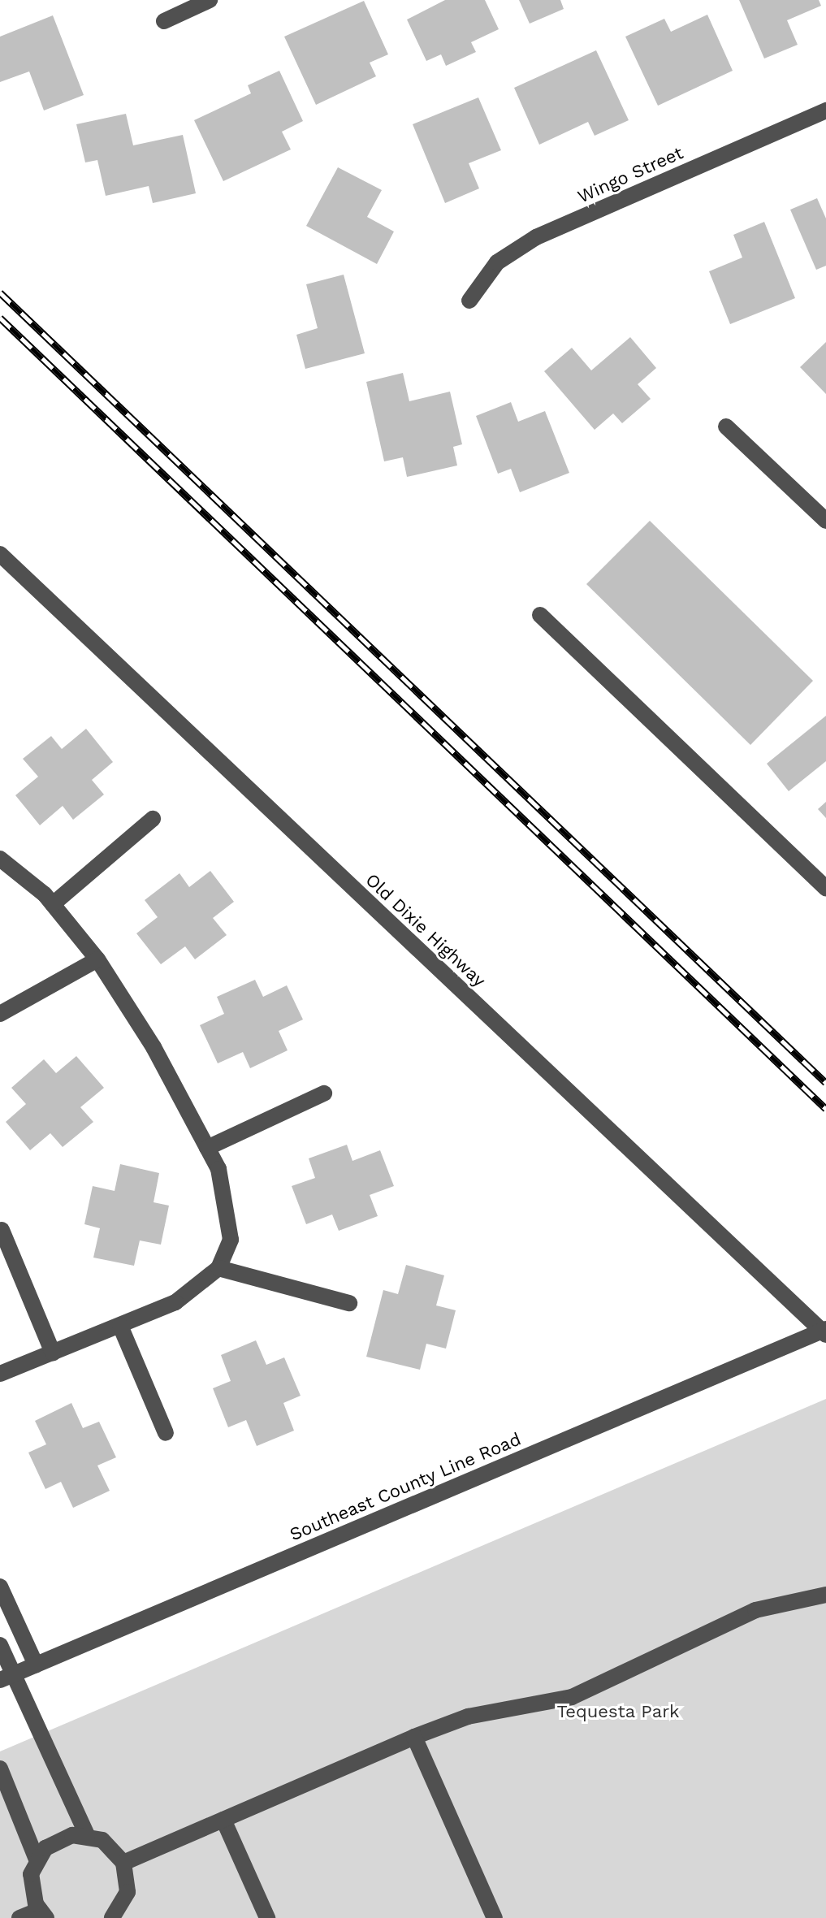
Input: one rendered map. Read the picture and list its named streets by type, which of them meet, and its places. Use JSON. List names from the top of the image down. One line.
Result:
{"streets":{"street":["Wingo Street","Old Dixie Highway","Southeast County Line Road"]},"crossings":[["Old Dixie Highway","Southeast County Line Road"]],"parks":["Tequesta Park"]}
